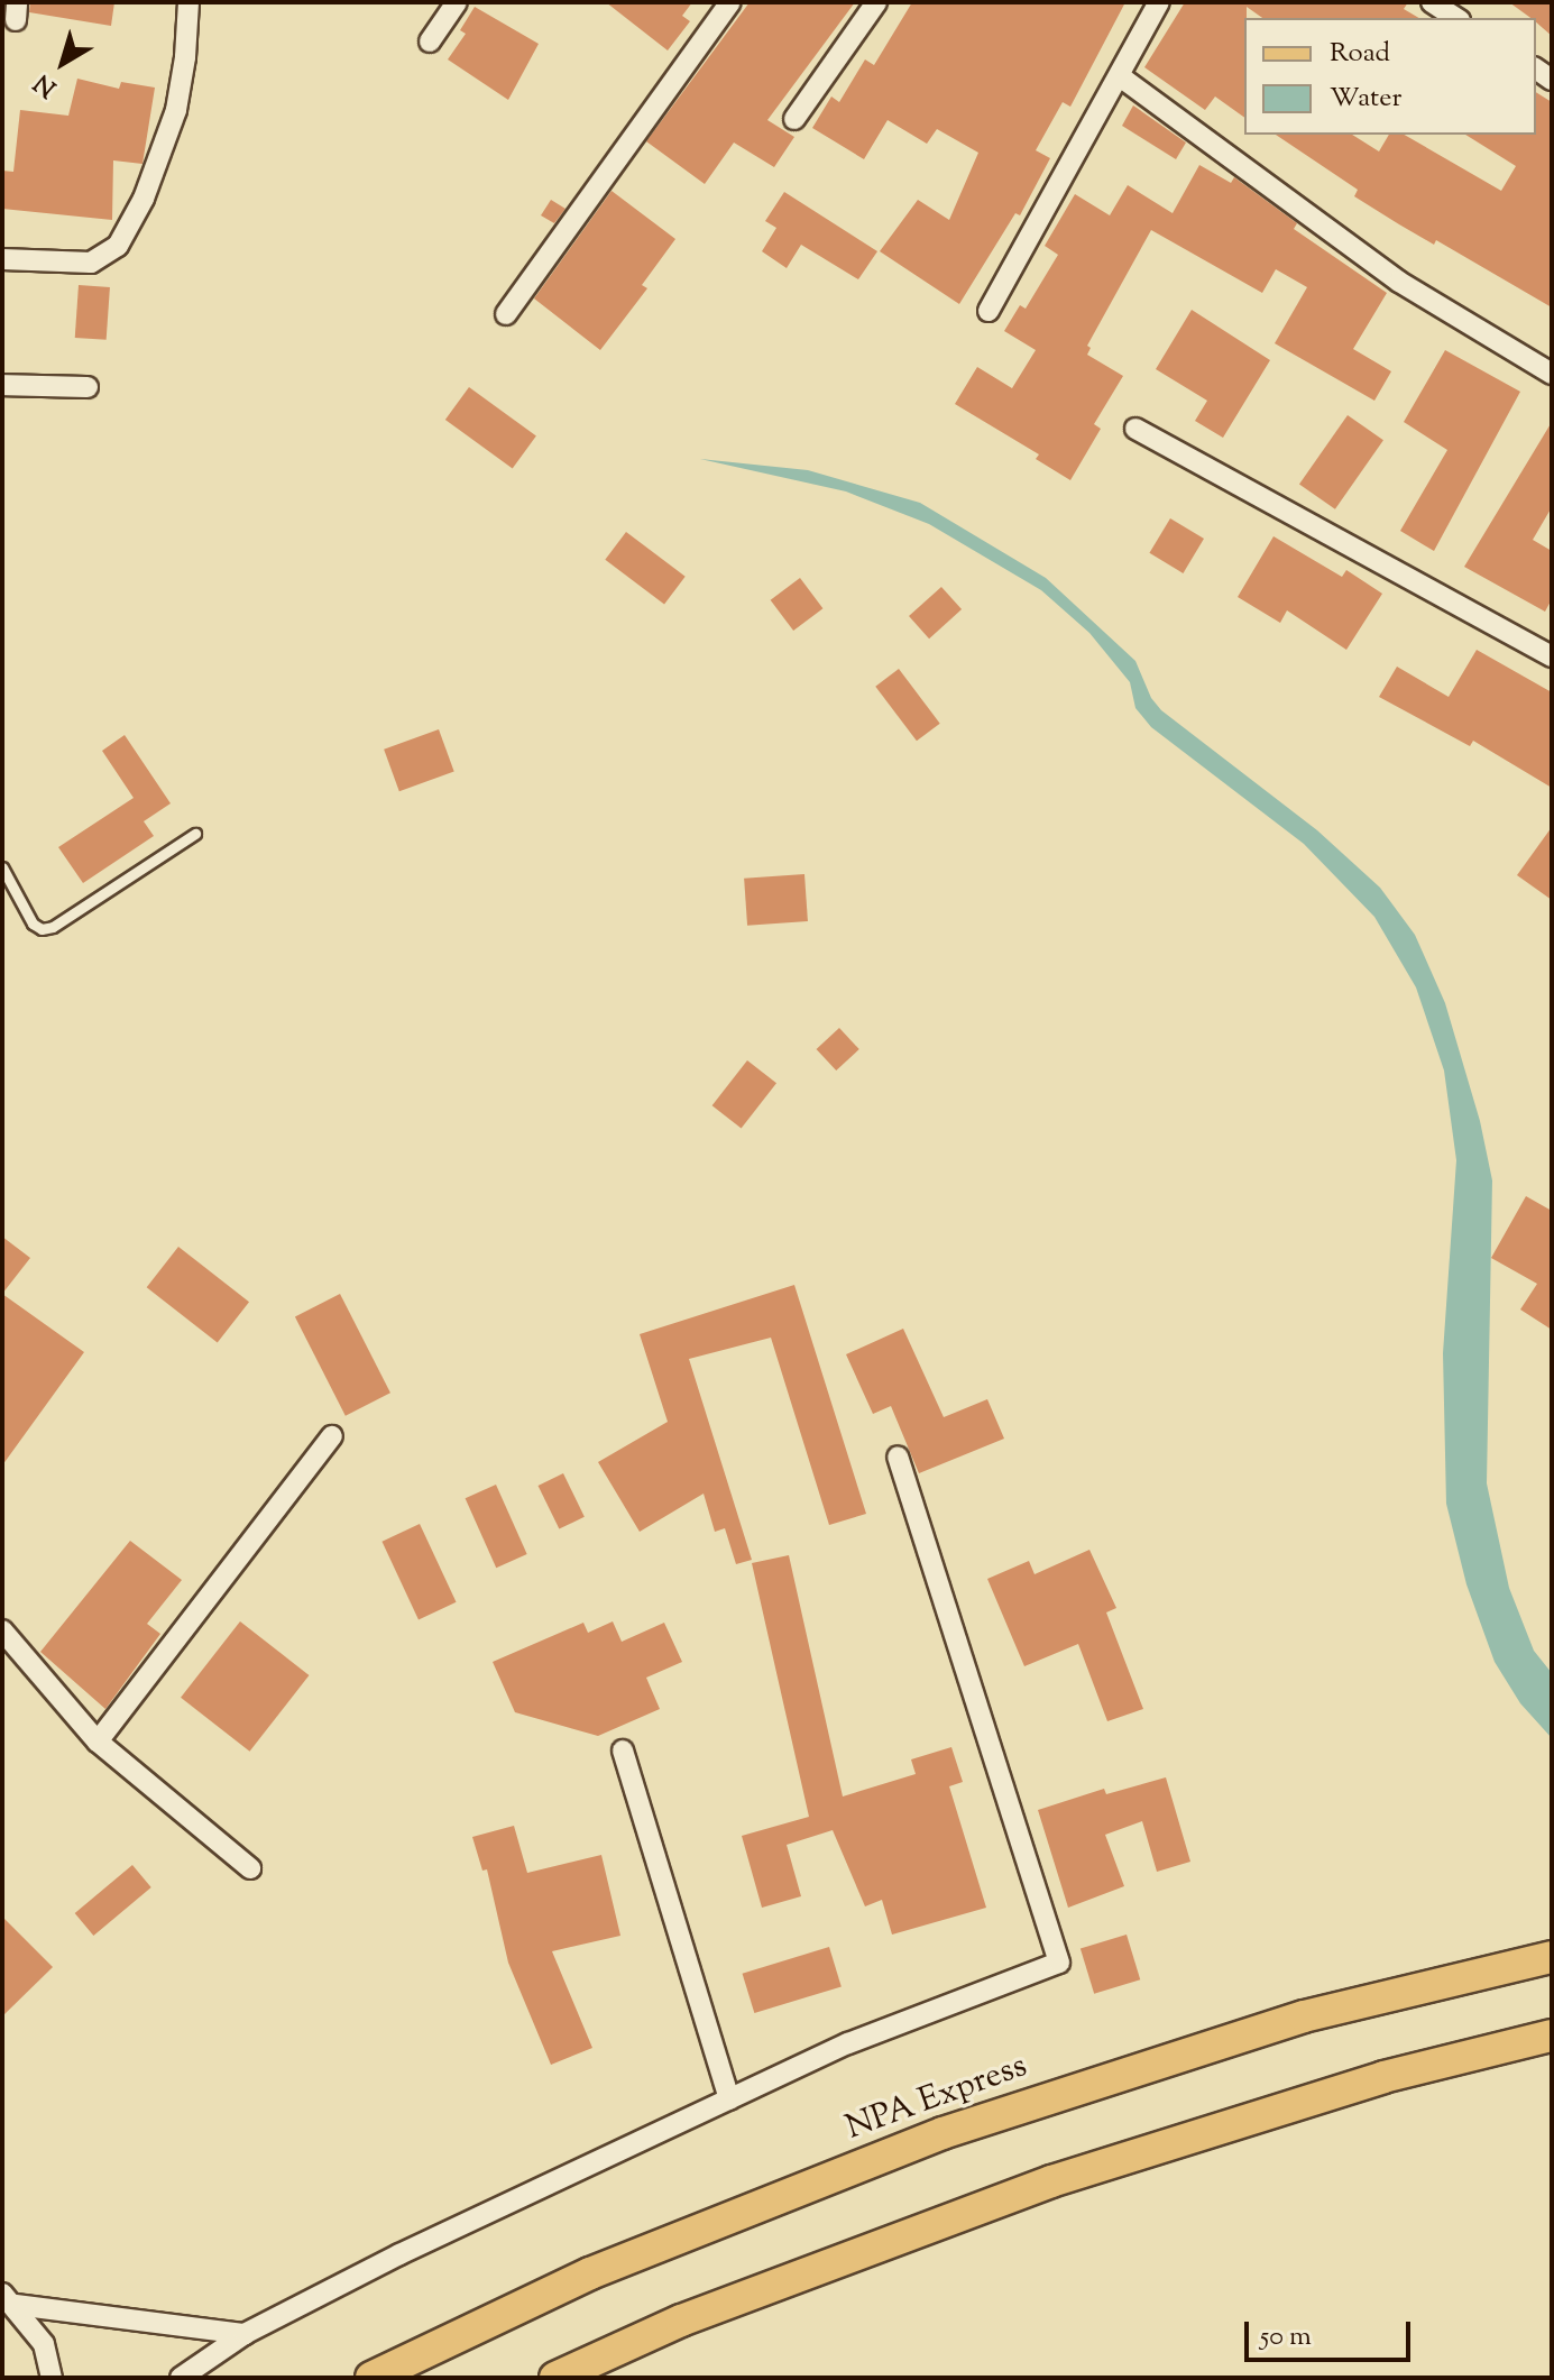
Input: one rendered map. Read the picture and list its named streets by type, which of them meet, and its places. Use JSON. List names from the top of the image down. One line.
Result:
{"streets":{"main road":["NPA Express"]},"legend":["Road","Water"],"scale_bar":"50 m","north":"bottom left"}
